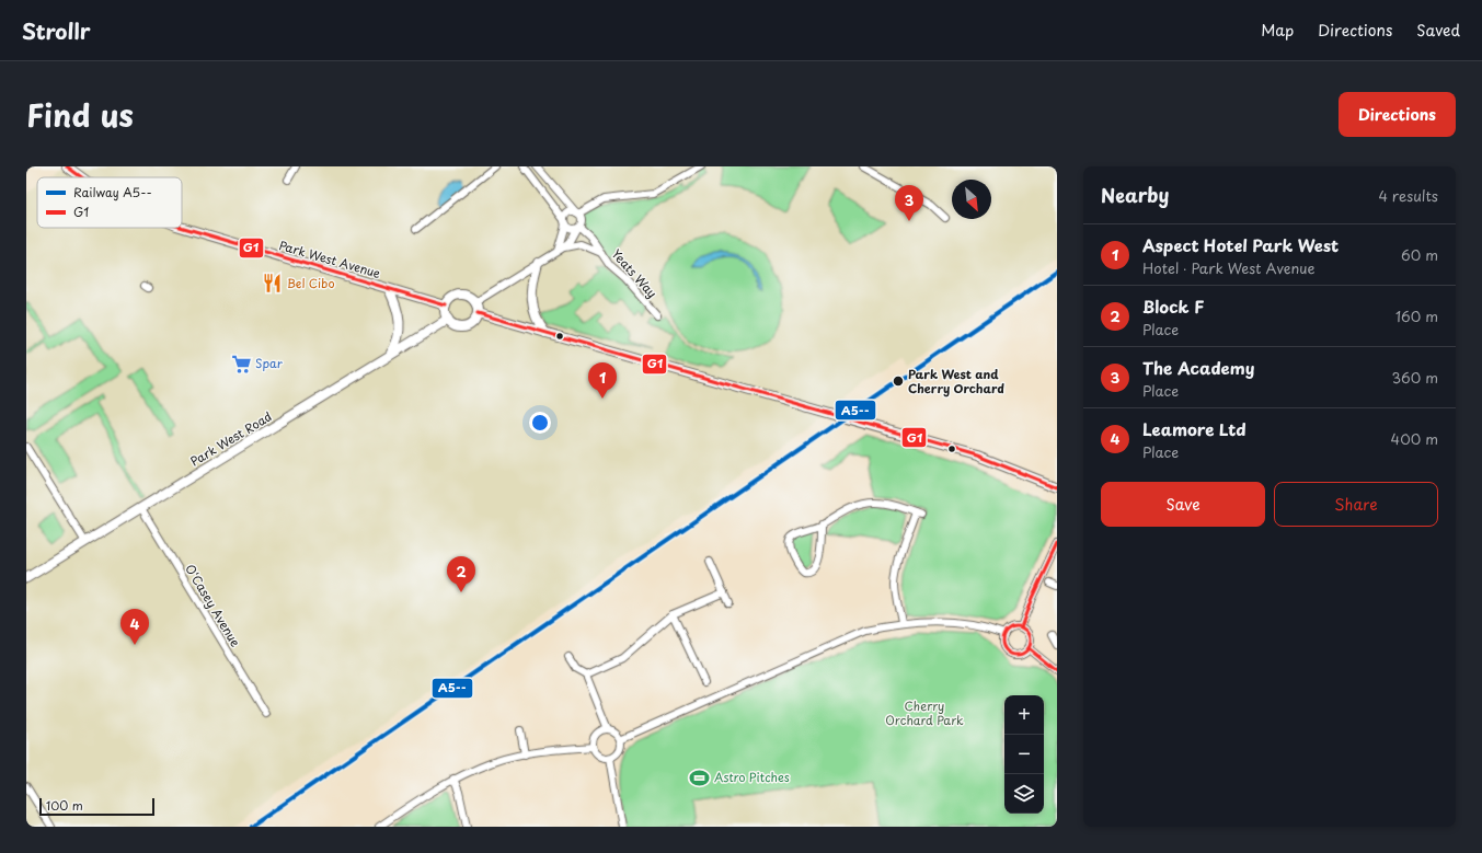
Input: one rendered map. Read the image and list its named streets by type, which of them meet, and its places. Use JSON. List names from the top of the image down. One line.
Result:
{"streets":{"street":["Park West Avenue","Yeats Way","Park West Road","O'Casey Avenue"]},"crossings":[["Park West Avenue","Park West Road"],["Park West Road","O'Casey Avenue"]],"parks":["Cherry Orchard Park"],"places":{"restaurant":["Bel Cibo"],"supermarket":["Spar"],"other":["Park West and Cherry Orchard"],"sports":["Astro Pitches"]},"lines":["transit line G1","rail line A5--"],"legend":["Railway A5--","G1"],"scale_bar":"100 m","north":"bottom right","page":{"header":"Strollr","nav":["Map","Directions","Saved"],"title":"Find us","buttons":["Directions",["Save","Share"]],"heading":["Nearby","4 results"],"pins":["3","1","2","4"],"list":[{"mark":"1","name":"Aspect Hotel Park West","note":"Hotel · Park West Avenue","value":"60 m"},{"mark":"2","name":"Block F","note":"Place","value":"160 m"},{"mark":"3","name":"The Academy","note":"Place","value":"360 m"},{"mark":"4","name":"Leamore Ltd","note":"Place","value":"400 m"}],"map_buttons":["+","−"],"scale":"100 m"}}
